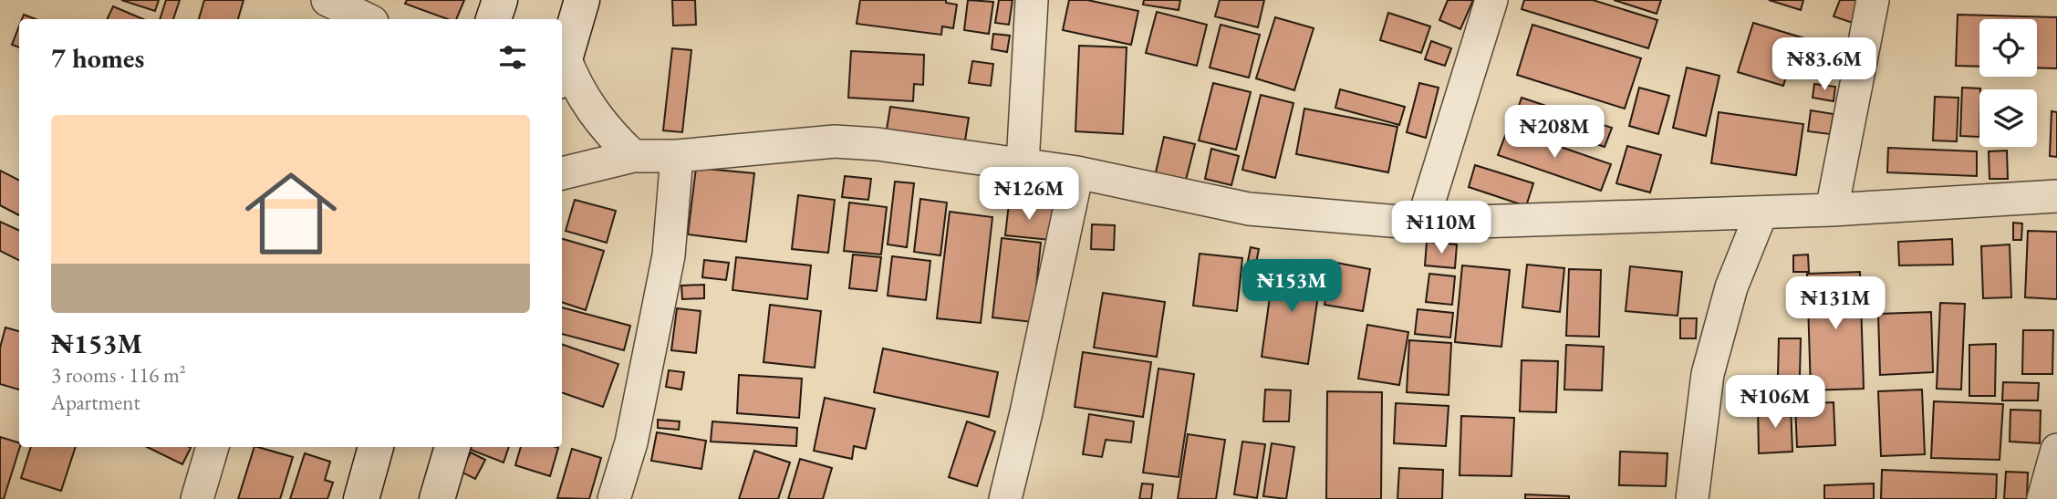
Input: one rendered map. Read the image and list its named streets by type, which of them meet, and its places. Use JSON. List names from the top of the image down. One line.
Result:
{"page":{"heading":"7 homes","price":["₦83.6M","₦208M","₦126M","₦110M","₦153M","₦131M","₦106M"],"list":[{"name":"₦153M","note":"3 rooms · 116 m² · Apartment"}]}}
